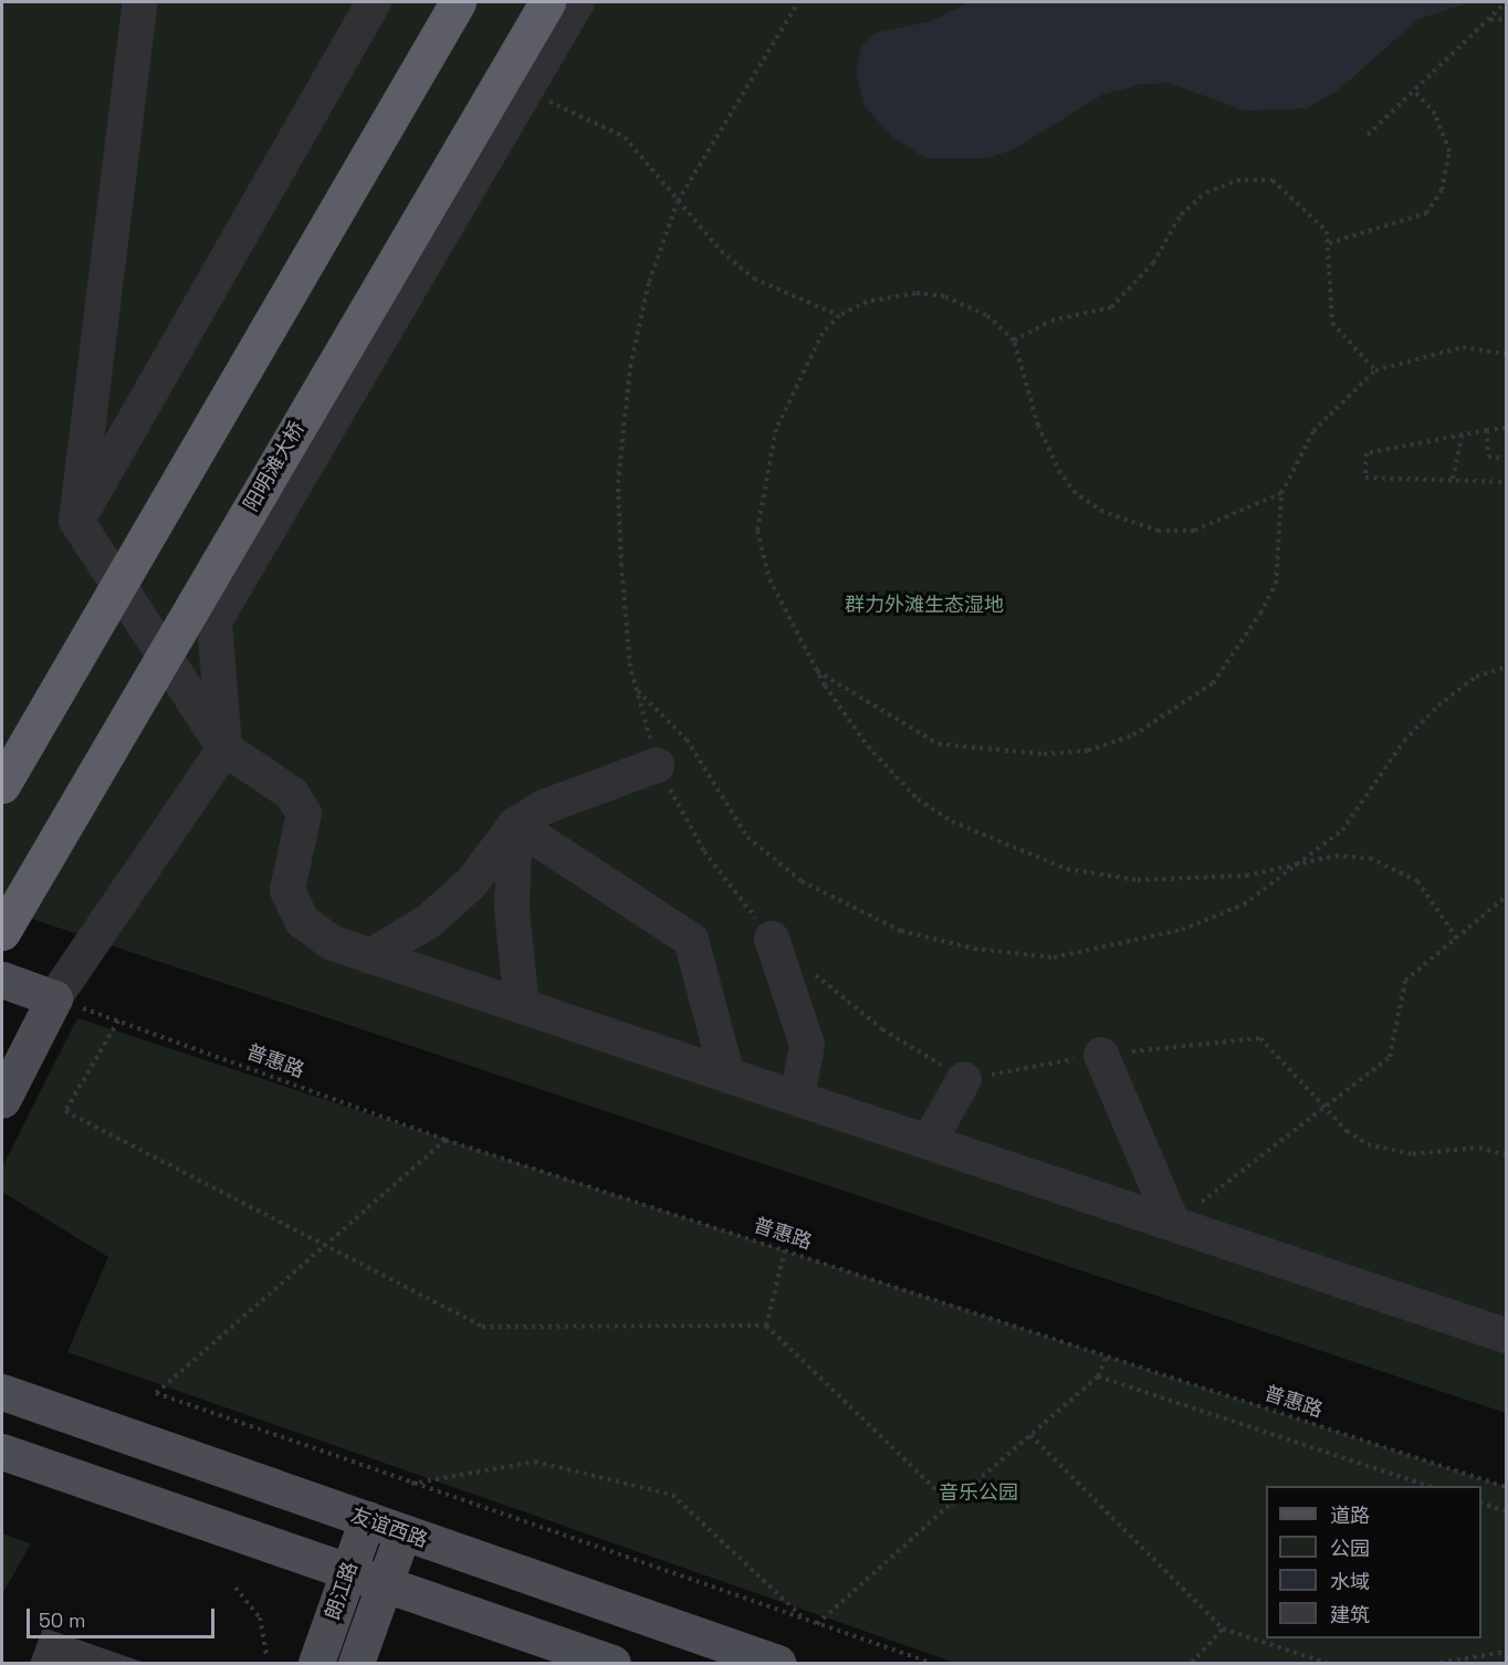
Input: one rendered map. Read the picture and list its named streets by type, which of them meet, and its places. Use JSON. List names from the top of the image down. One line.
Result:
{"streets":{"highway":["阳明滩大桥"],"main road":["友谊西路","朗江路"],"path":["普惠路"]},"crossings":[["友谊西路","朗江路"]],"parks":["群力外滩生态湿地","音乐公园"],"legend":["道路","公园","水域","建筑"],"scale_bar":"50 m"}
